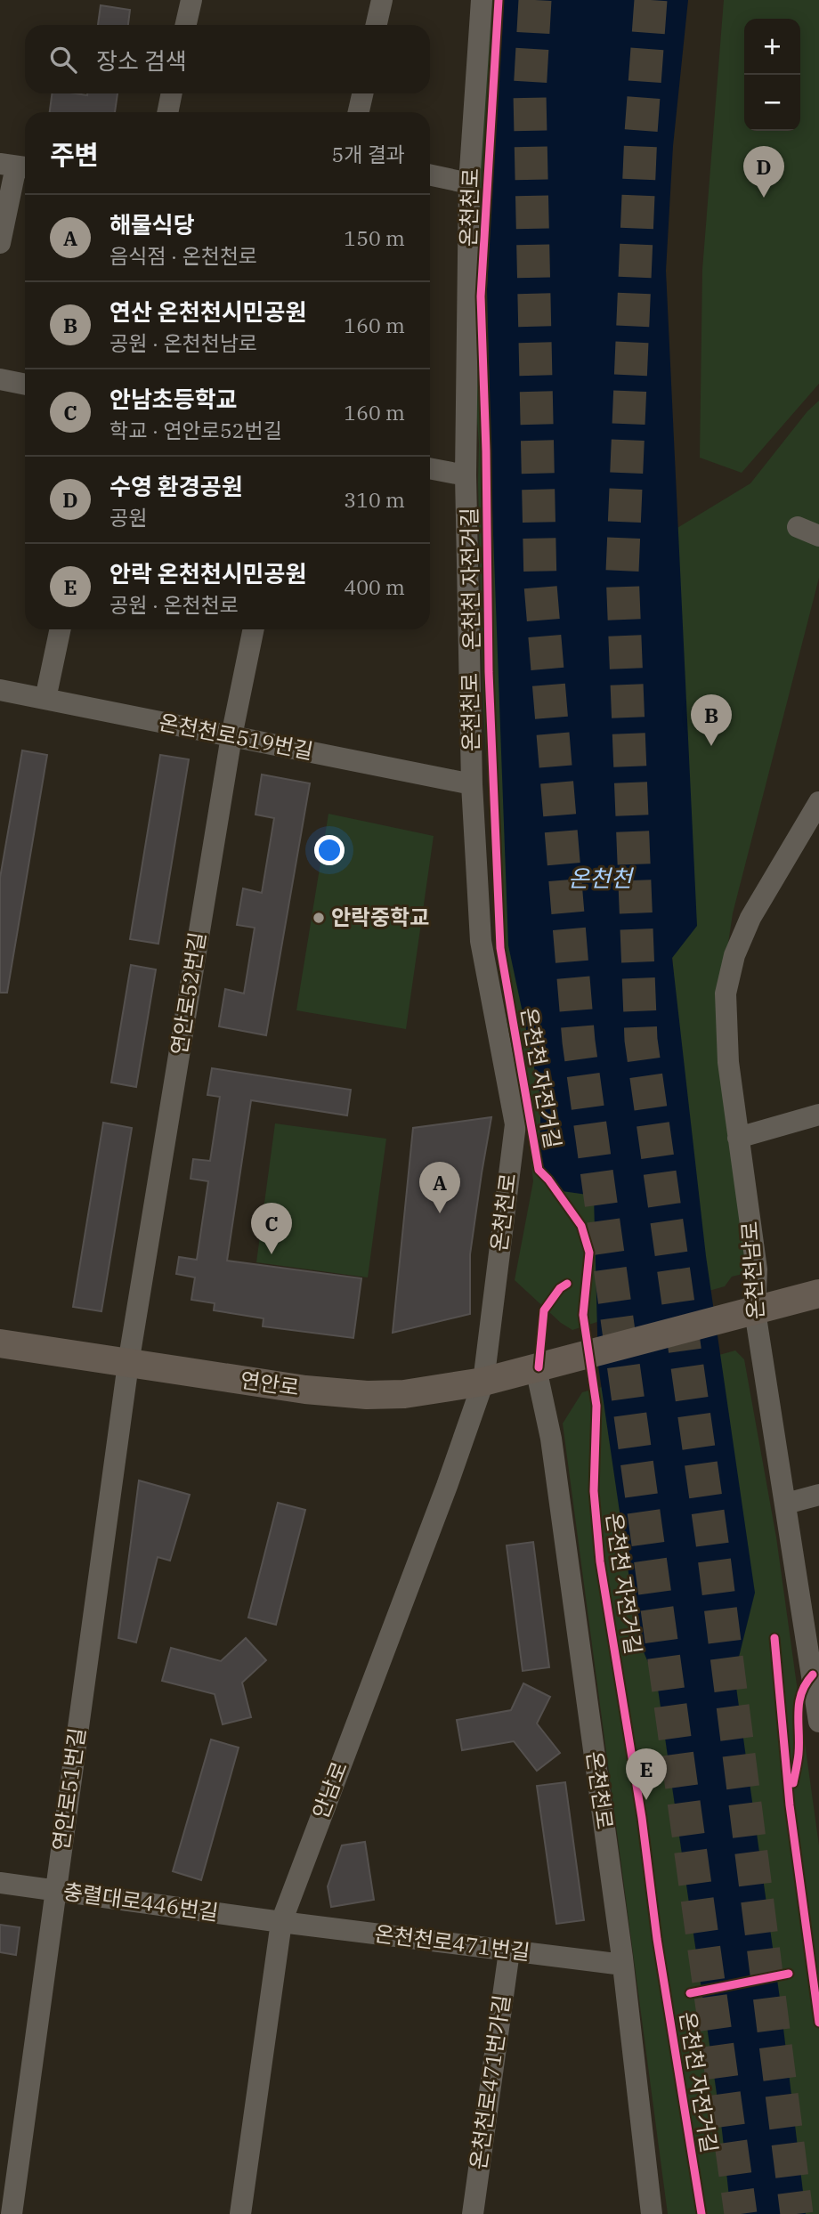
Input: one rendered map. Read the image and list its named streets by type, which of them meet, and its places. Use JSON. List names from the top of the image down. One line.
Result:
{"streets":{"main road":["연안로"],"street":["온천천로","온천천로519번길","연안로52번길","온천천남로","연안로51번길","안남로","충렬대로446번길","온천천로471번길","온천천로471번가길"],"cycle path":["온천천 자전거길"]},"crossings":[["온천천로","온천천로519번길"],["온천천로","연안로"],["온천천로","안남로"],["온천천로","온천천로471번길"],["온천천로519번길","연안로52번길"],["연안로52번길","연안로"],["연안로52번길","연안로51번길"],["온천천남로","연안로"],["연안로","연안로51번길"],["연안로","안남로"],["연안로51번길","충렬대로446번길"],["안남로","충렬대로446번길"],["안남로","온천천로471번길"],["충렬대로446번길","온천천로471번길"],["온천천로471번길","온천천로471번가길"]],"water":["온천천"],"places":["안락중학교"],"page":{"map_buttons":["+","−"],"search":"장소 검색","heading":["주변","5개 결과"],"pins":["D","B","A","C","E"],"list":[{"mark":"A","name":"해물식당","note":"음식점 · 온천천로","value":"150 m"},{"mark":"B","name":"연산 온천천시민공원","note":"공원 · 온천천남로","value":"160 m"},{"mark":"C","name":"안남초등학교","note":"학교 · 연안로52번길","value":"160 m"},{"mark":"D","name":"수영 환경공원","note":"공원","value":"310 m"},{"mark":"E","name":"안락 온천천시민공원","note":"공원 · 온천천로","value":"400 m"}]}}
